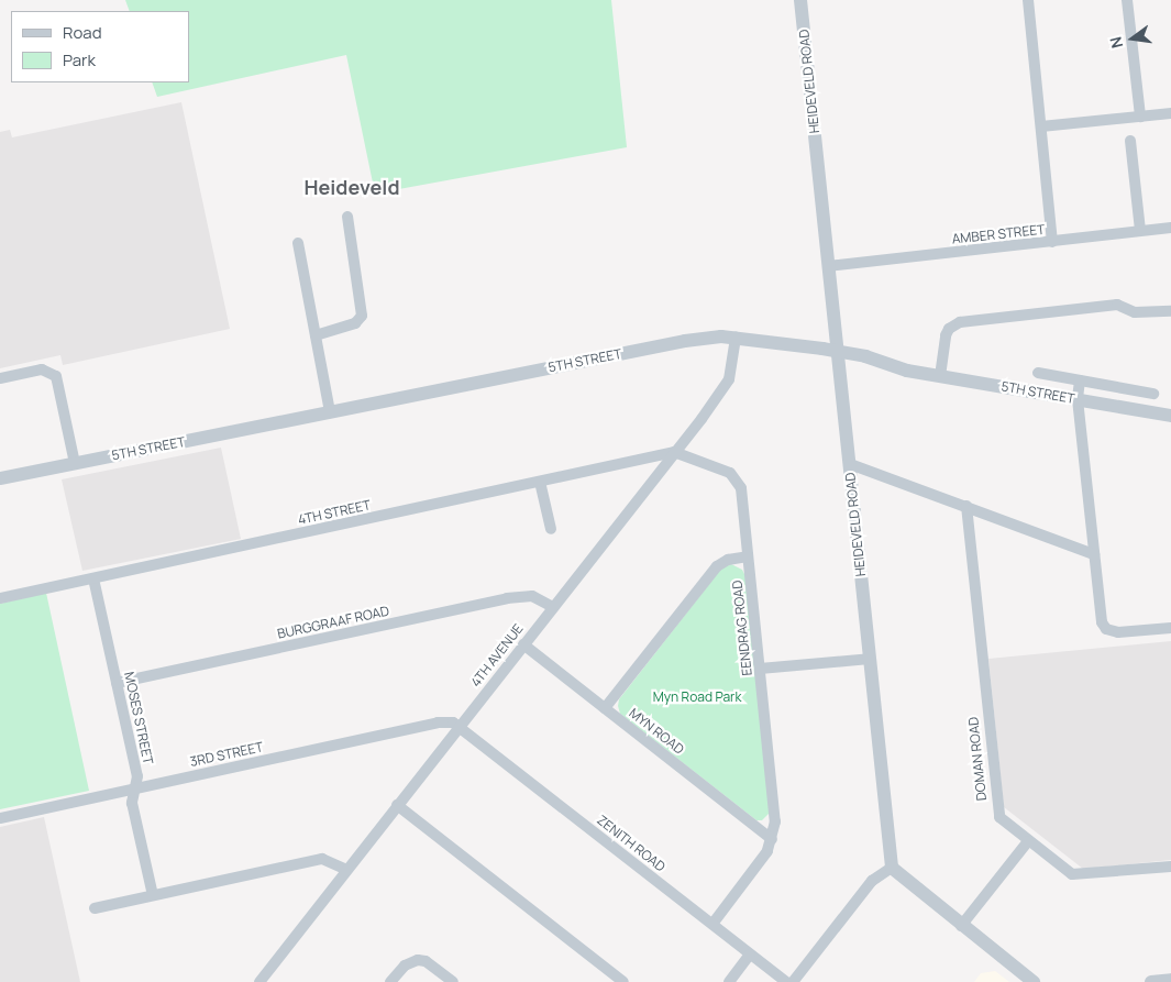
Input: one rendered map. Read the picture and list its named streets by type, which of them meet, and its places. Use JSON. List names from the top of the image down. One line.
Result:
{"streets":{"street":["HEIDEVELD ROAD","AMBER STREET","5TH STREET","4TH STREET","BURGGRAAF ROAD","EENDRAG ROAD","4TH AVENUE","MOSES STREET","MYN ROAD","3RD STREET","DOMAN ROAD","ZENITH ROAD"]},"crossings":[["HEIDEVELD ROAD","AMBER STREET"],["HEIDEVELD ROAD","5TH STREET"],["5TH STREET","4TH AVENUE"],["4TH STREET","EENDRAG ROAD"],["4TH STREET","4TH AVENUE"],["4TH STREET","MOSES STREET"],["BURGGRAAF ROAD","4TH AVENUE"],["BURGGRAAF ROAD","MOSES STREET"],["EENDRAG ROAD","4TH AVENUE"],["EENDRAG ROAD","MYN ROAD"],["EENDRAG ROAD","ZENITH ROAD"],["4TH AVENUE","MYN ROAD"],["4TH AVENUE","3RD STREET"],["4TH AVENUE","ZENITH ROAD"],["MOSES STREET","3RD STREET"],["3RD STREET","ZENITH ROAD"]],"districts":["Heideveld"],"parks":["Myn Road Park"],"legend":["Road","Park"],"north":"left"}
